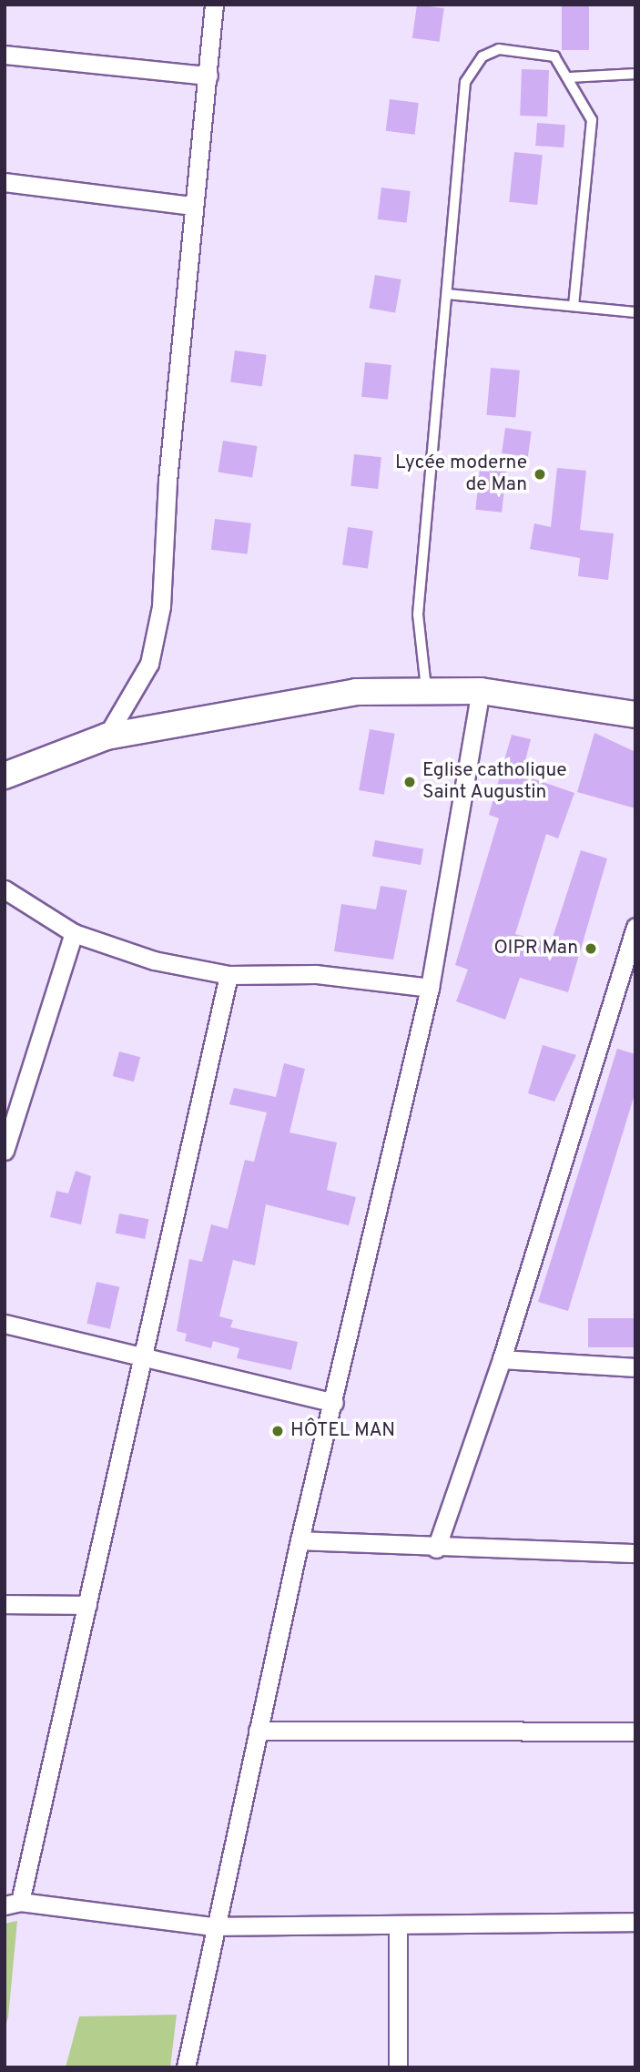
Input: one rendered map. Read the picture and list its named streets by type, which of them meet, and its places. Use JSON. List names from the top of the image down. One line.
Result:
{"places":["Lycée moderne de Man","Eglise catholique Saint Augustin","OIPR Man","HÔTEL MAN"]}
